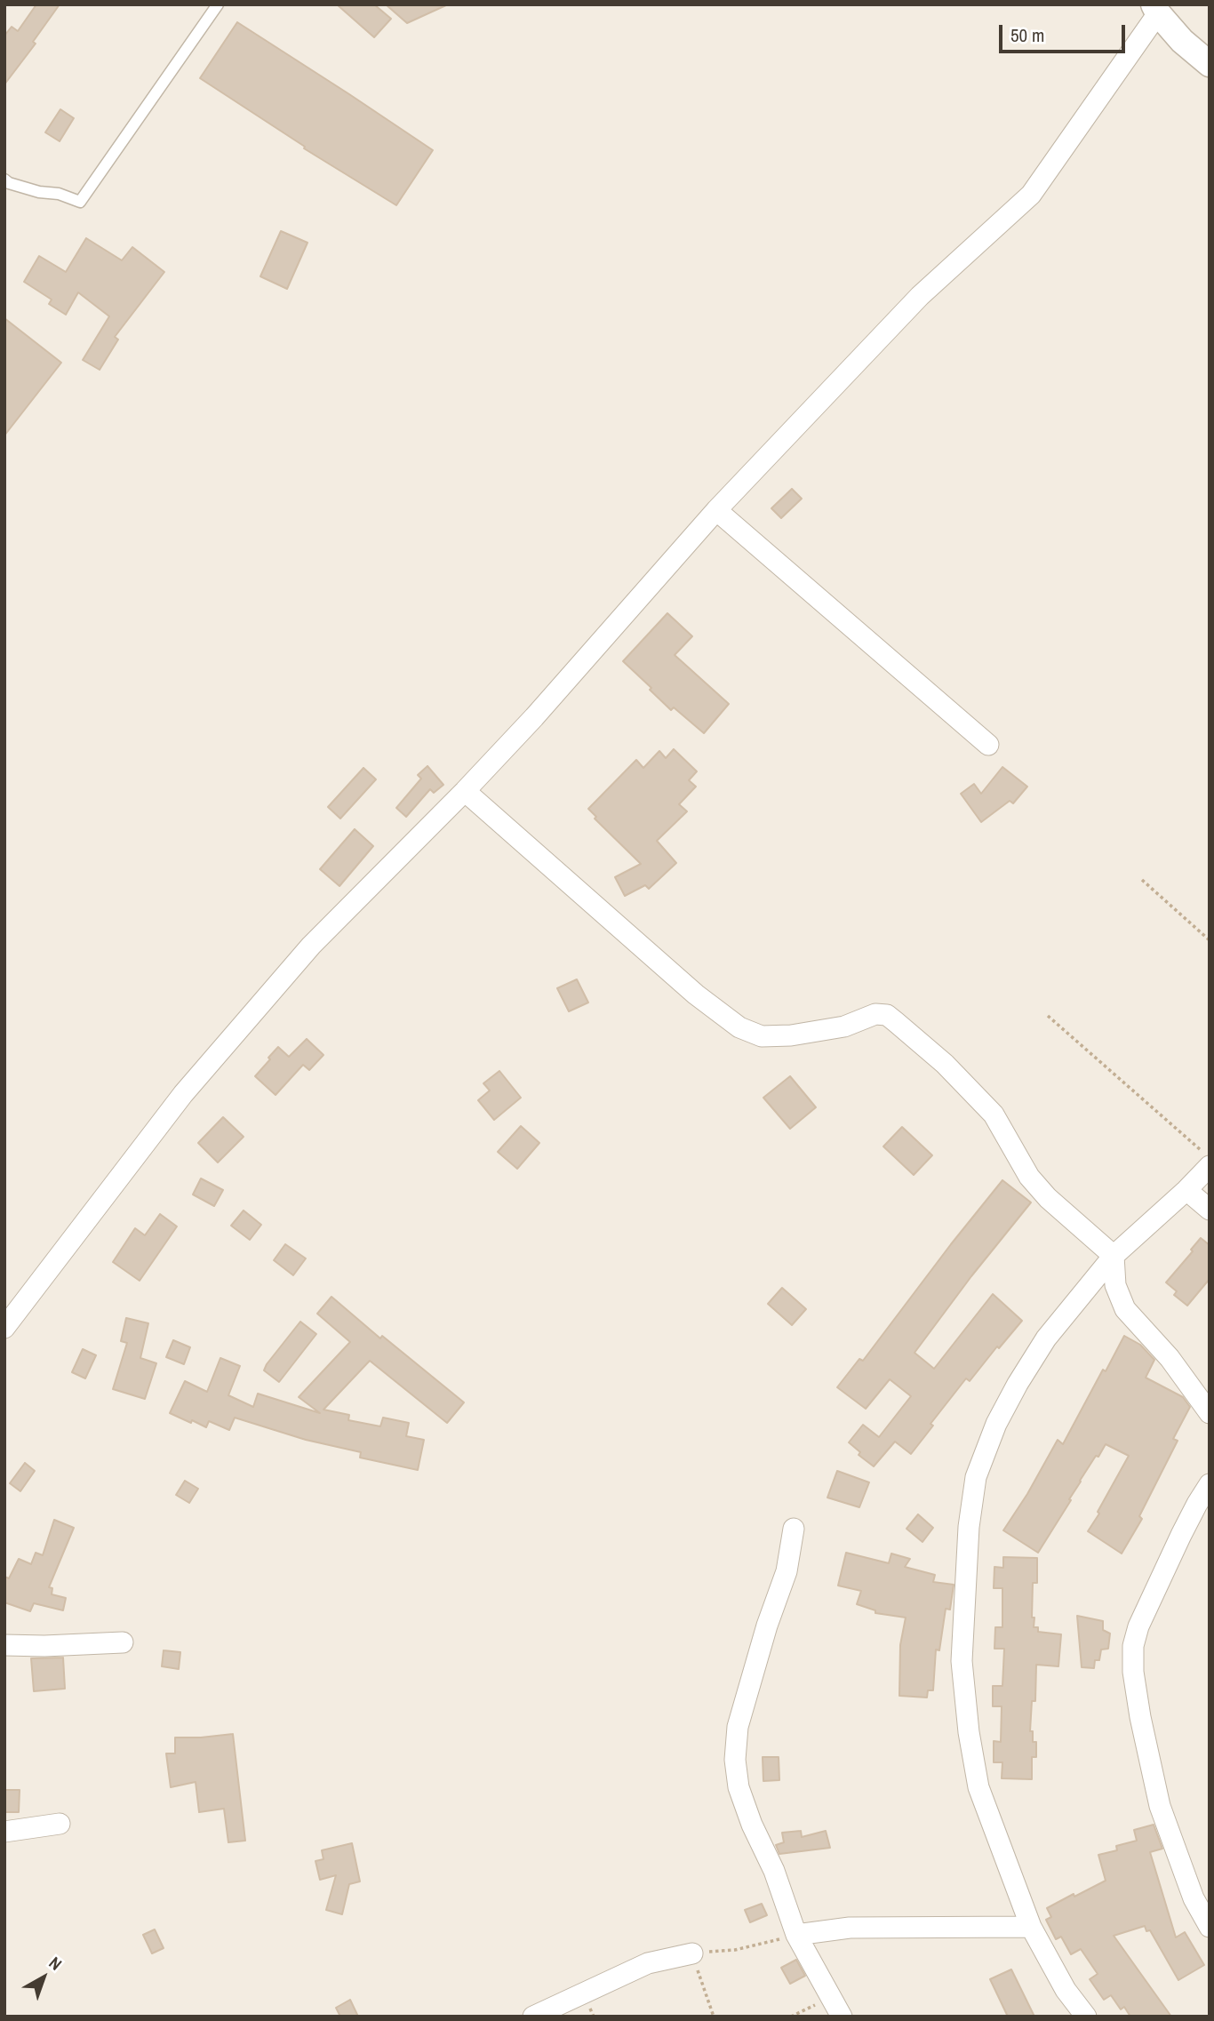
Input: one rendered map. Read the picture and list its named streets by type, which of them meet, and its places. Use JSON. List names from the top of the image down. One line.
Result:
{"scale_bar":"50 m","north":"top right"}
